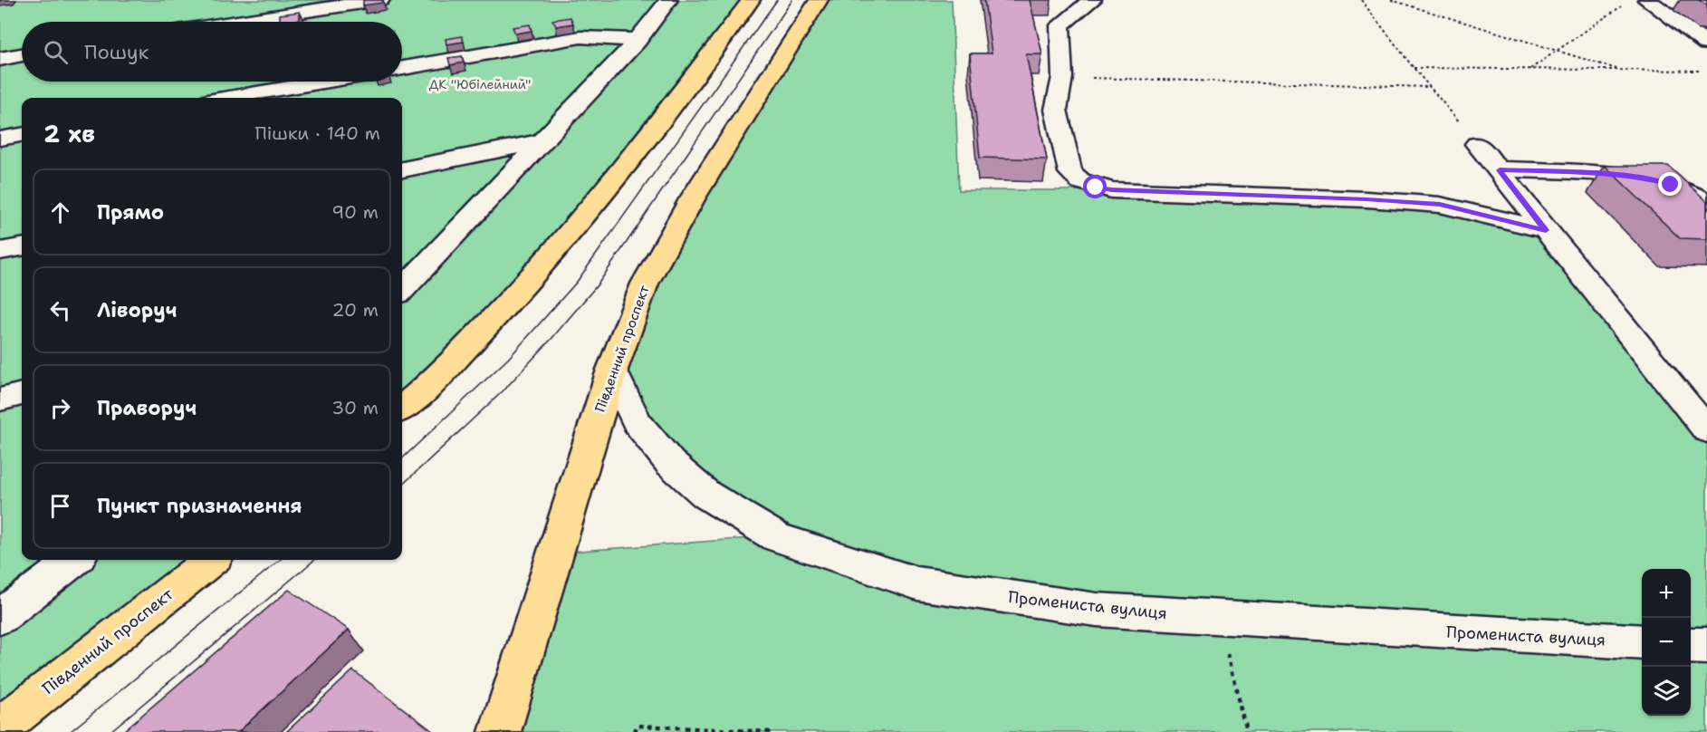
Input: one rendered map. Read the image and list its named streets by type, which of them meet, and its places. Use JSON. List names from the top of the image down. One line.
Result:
{"streets":{"main road":["Південний проспект"],"street":["Промениста вулиця"]},"crossings":[["Південний проспект","Промениста вулиця"]],"parks":["ДК \"Юбілейний\""],"page":{"search":"Пошук","heading":["2 хв","Пішки · 140 m"],"list":[["Прямо","90 m"],["Ліворуч","20 m"],["Праворуч","30 m"],"Пункт призначення"],"map_buttons":["+","−"]}}
